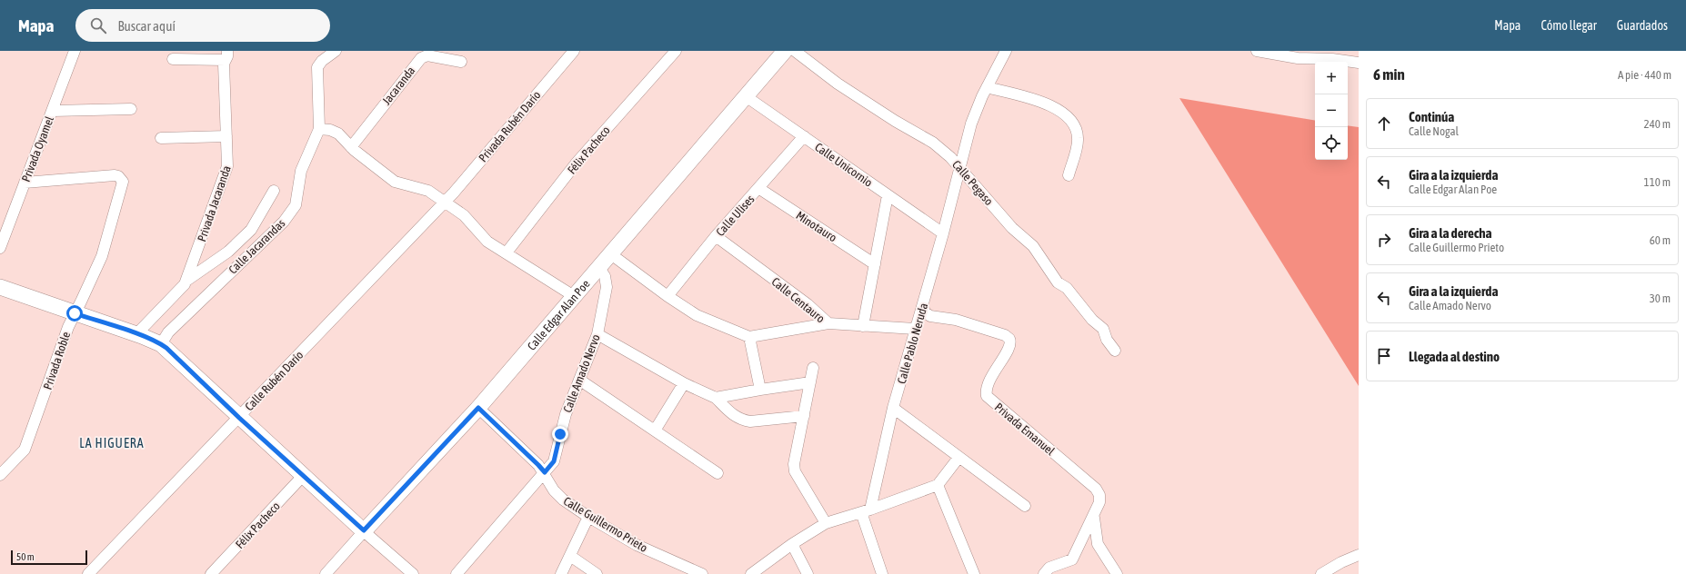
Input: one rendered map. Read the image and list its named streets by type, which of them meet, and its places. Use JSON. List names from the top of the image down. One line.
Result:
{"streets":{"street":["Jacaranda","Privada Rubén Darío","Privada Oyamel","Félix Pacheco","Calle Unicornio","Calle Pegaso","Privada Jacaranda","Calle Ulises","Minotauro","Calle Jacarandas","Calle Centauro","Calle Edgar Alan Poe","Calle Pablo Neruda","Privada Roble","Calle Amado Nervo","Calle Rubén Darío","Privada Emanuel","Calle Guillermo Prieto"]},"crossings":[["Privada Rubén Darío","Calle Rubén Darío"],["Privada Oyamel","Privada Roble"],["Calle Unicornio","Calle Ulises"],["Calle Unicornio","Calle Edgar Alan Poe"],["Calle Unicornio","Calle Pablo Neruda"],["Calle Pegaso","Calle Pablo Neruda"],["Calle Ulises","Minotauro"],["Calle Ulises","Calle Centauro"],["Calle Centauro","Calle Pablo Neruda"],["Calle Edgar Alan Poe","Calle Amado Nervo"],["Calle Edgar Alan Poe","Calle Guillermo Prieto"],["Calle Pablo Neruda","Privada Emanuel"],["Calle Amado Nervo","Calle Guillermo Prieto"]],"districts":["LA HIGUERA"],"scale_bar":"50 m","page":{"header":"Mapa","search":"Buscar aquí","nav":["Mapa","Cómo llegar","Guardados"],"heading":["6 min","A pie · 440 m"],"map_buttons":["+","−"],"list":[["Continúa","Calle Nogal","240 m"],["Gira a la izquierda","Calle Edgar Alan Poe","110 m"],["Gira a la derecha","Calle Guillermo Prieto","60 m"],["Gira a la izquierda","Calle Amado Nervo","30 m"],"Llegada al destino"],"scale":"50 m"}}
